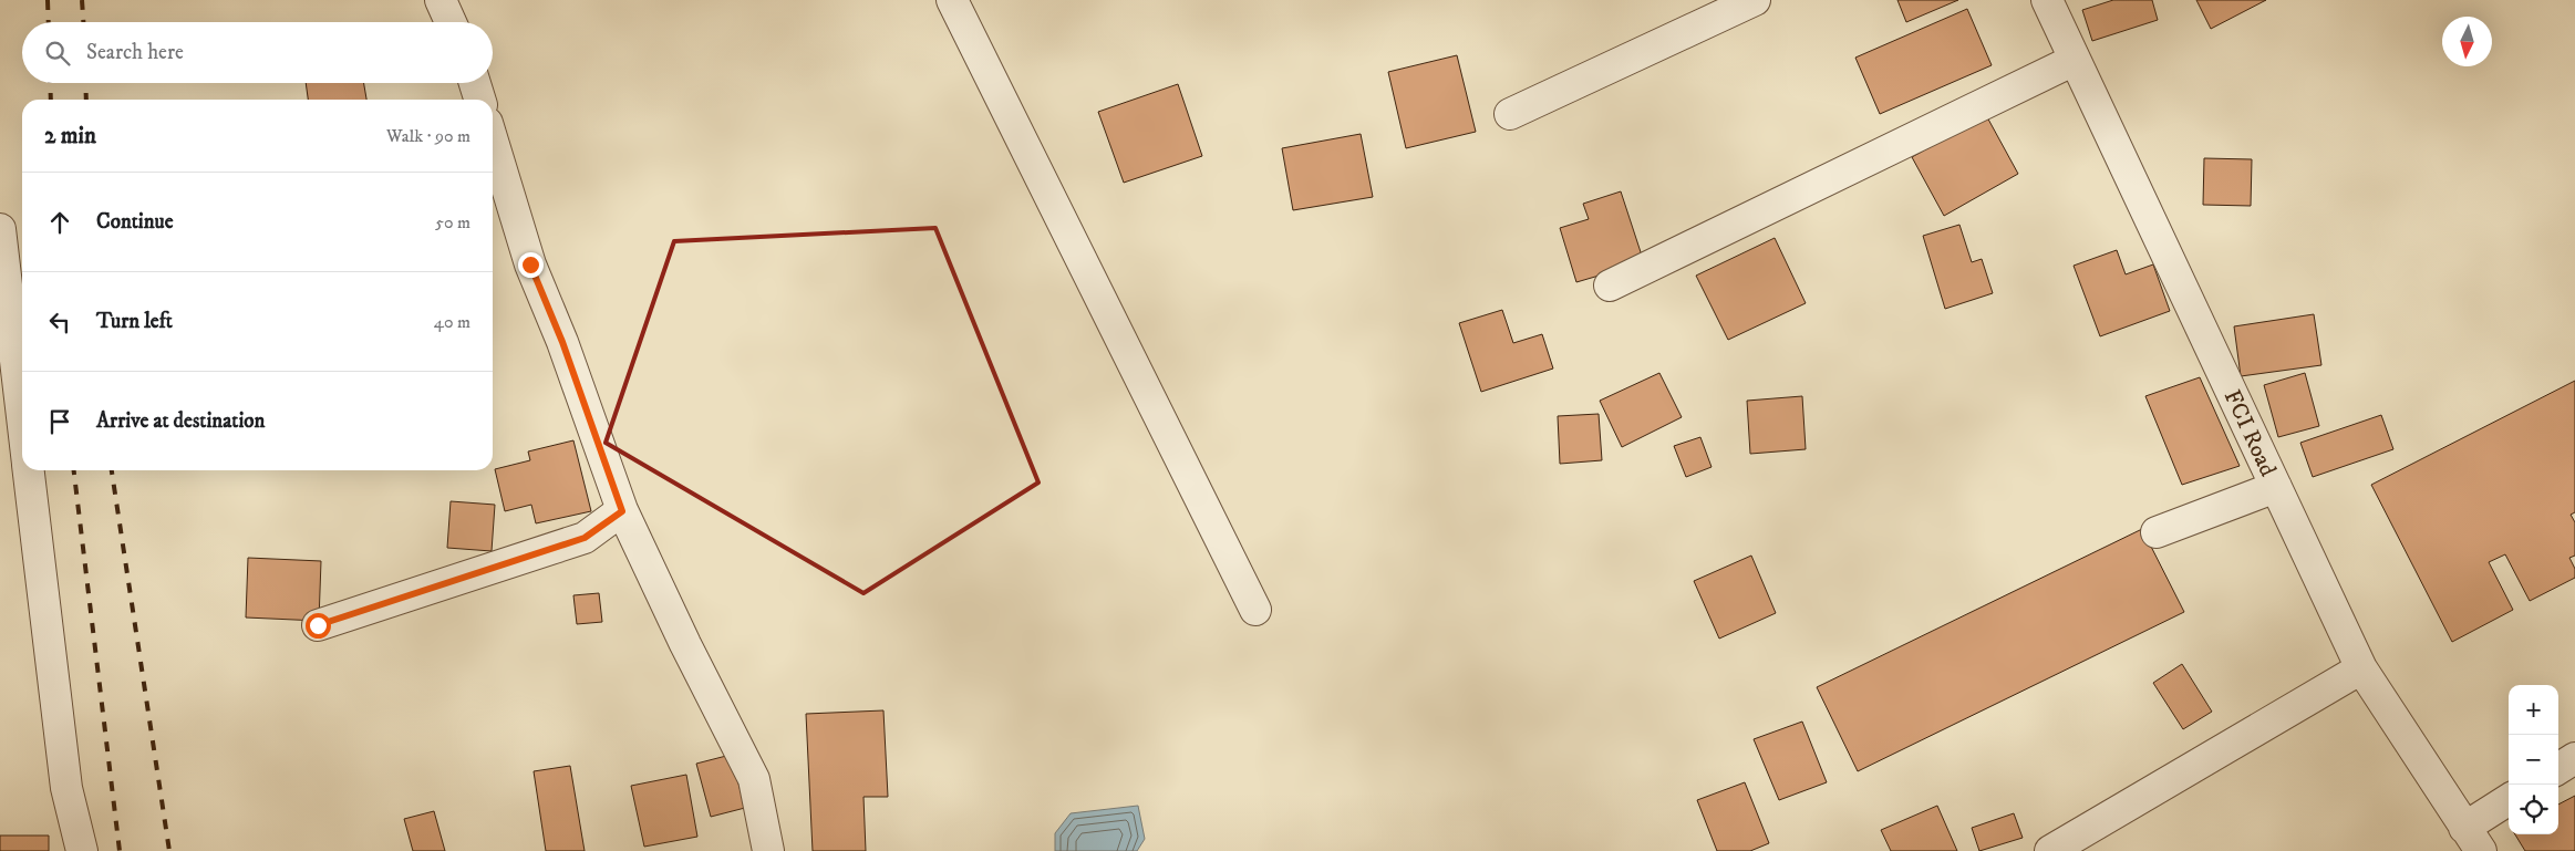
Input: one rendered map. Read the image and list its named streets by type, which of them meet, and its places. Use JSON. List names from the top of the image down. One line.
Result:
{"streets":{"street":["FCI Road"]},"north":"bottom","page":{"search":"Search here","heading":["2 min","Walk · 90 m"],"list":[["Continue","50 m"],["Turn left","40 m"],"Arrive at destination"],"map_buttons":["+","−"]}}
